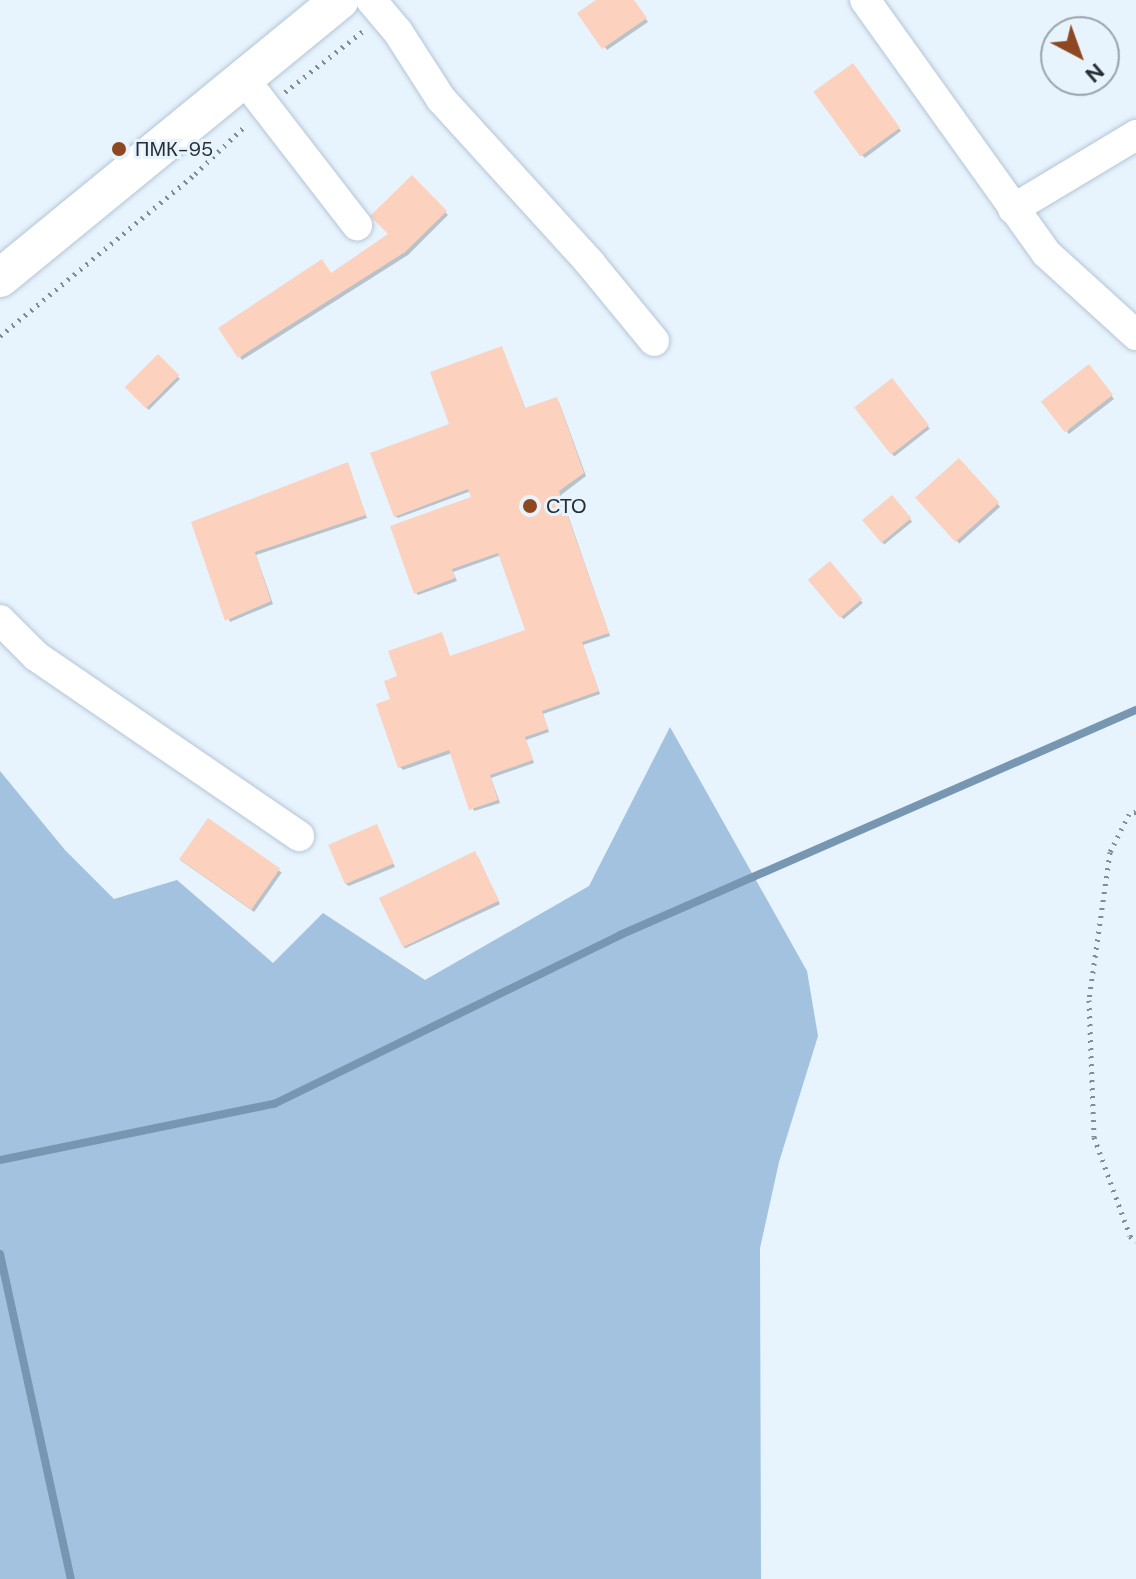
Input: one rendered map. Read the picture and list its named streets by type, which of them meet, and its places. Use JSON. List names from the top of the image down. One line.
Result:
{"places":["ПМК-95","СТО"],"north":"bottom right"}
